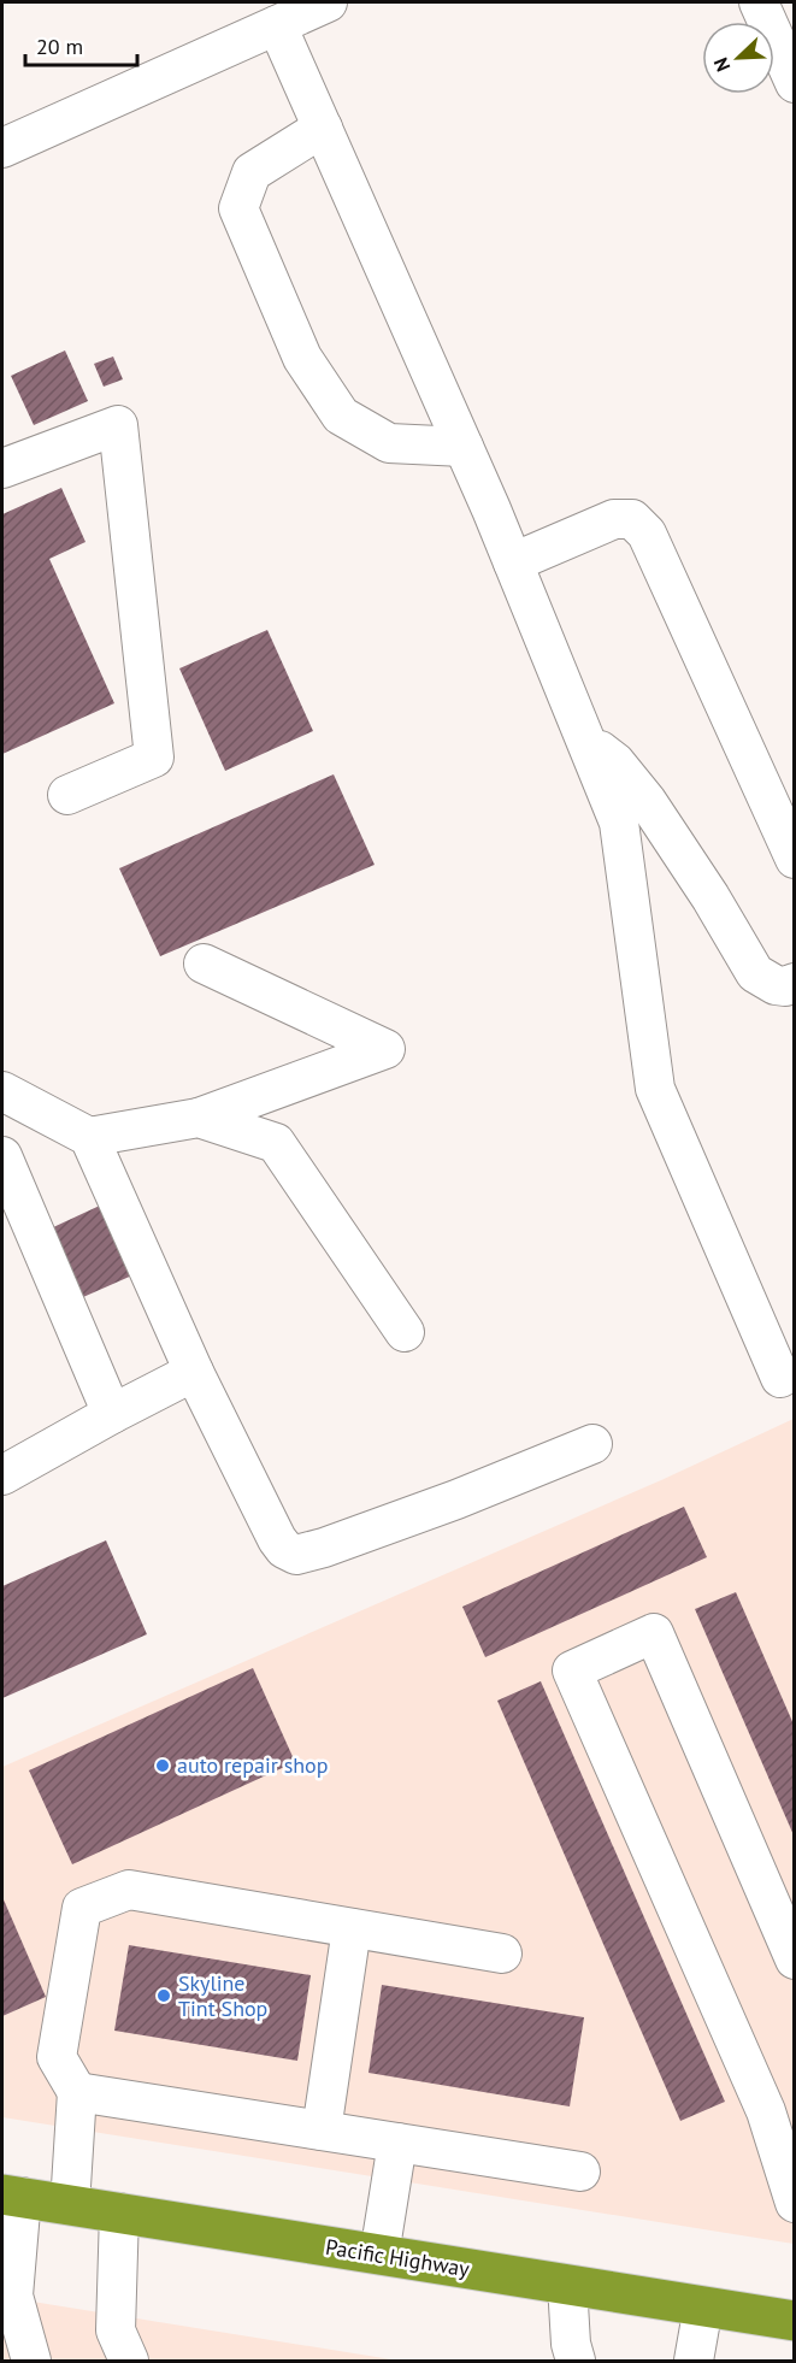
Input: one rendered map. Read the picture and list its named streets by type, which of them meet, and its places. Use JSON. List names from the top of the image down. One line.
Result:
{"streets":{"highway":["Pacific Highway"]},"places":["auto repair shop","Skyline Tint Shop"],"scale_bar":"20 m","north":"bottom left"}
